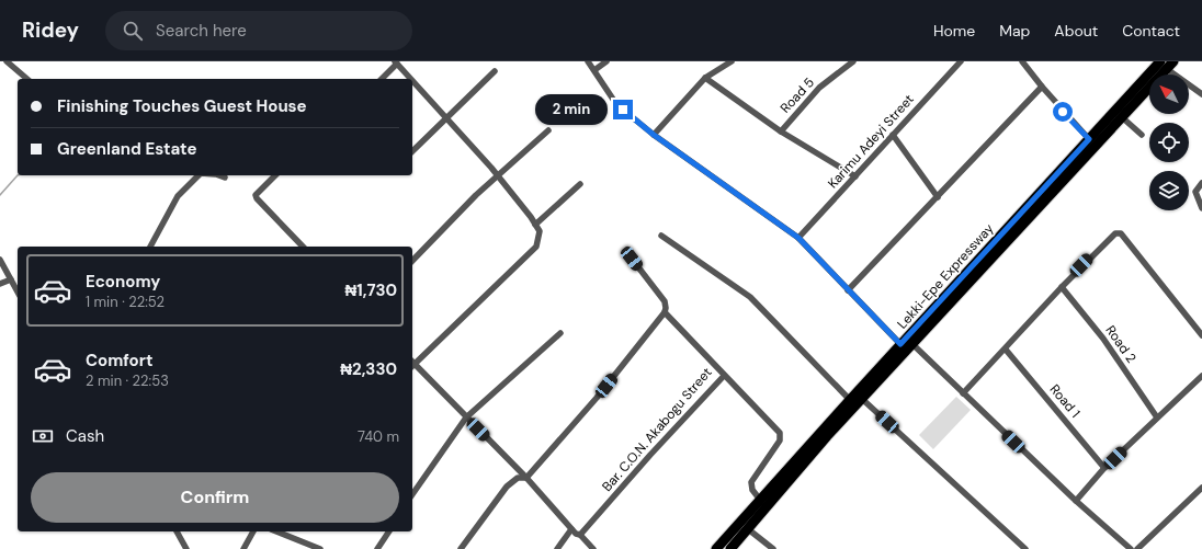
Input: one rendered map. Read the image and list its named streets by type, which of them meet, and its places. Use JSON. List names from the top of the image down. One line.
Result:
{"streets":{"highway":["Lekki-Epe Expressway"],"street":["Road 5","Karimu Adeyi Street","Road 2","Road 1","Bar. C.O.N. Akabogu Street"]},"north":"top left","page":{"header":"Ridey","search":"Search here","nav":["Home","Map","About","Contact"],"banner":["Finishing Touches Guest House","Greenland Estate"],"bubble":"2 min","list":[{"name":"Economy","note":"1 min · 22:52","value":"₦1,730"},{"name":"Comfort","note":"2 min · 22:53","value":"₦2,330"}],"pay":["Cash","740 m"],"buttons":"Confirm"}}
